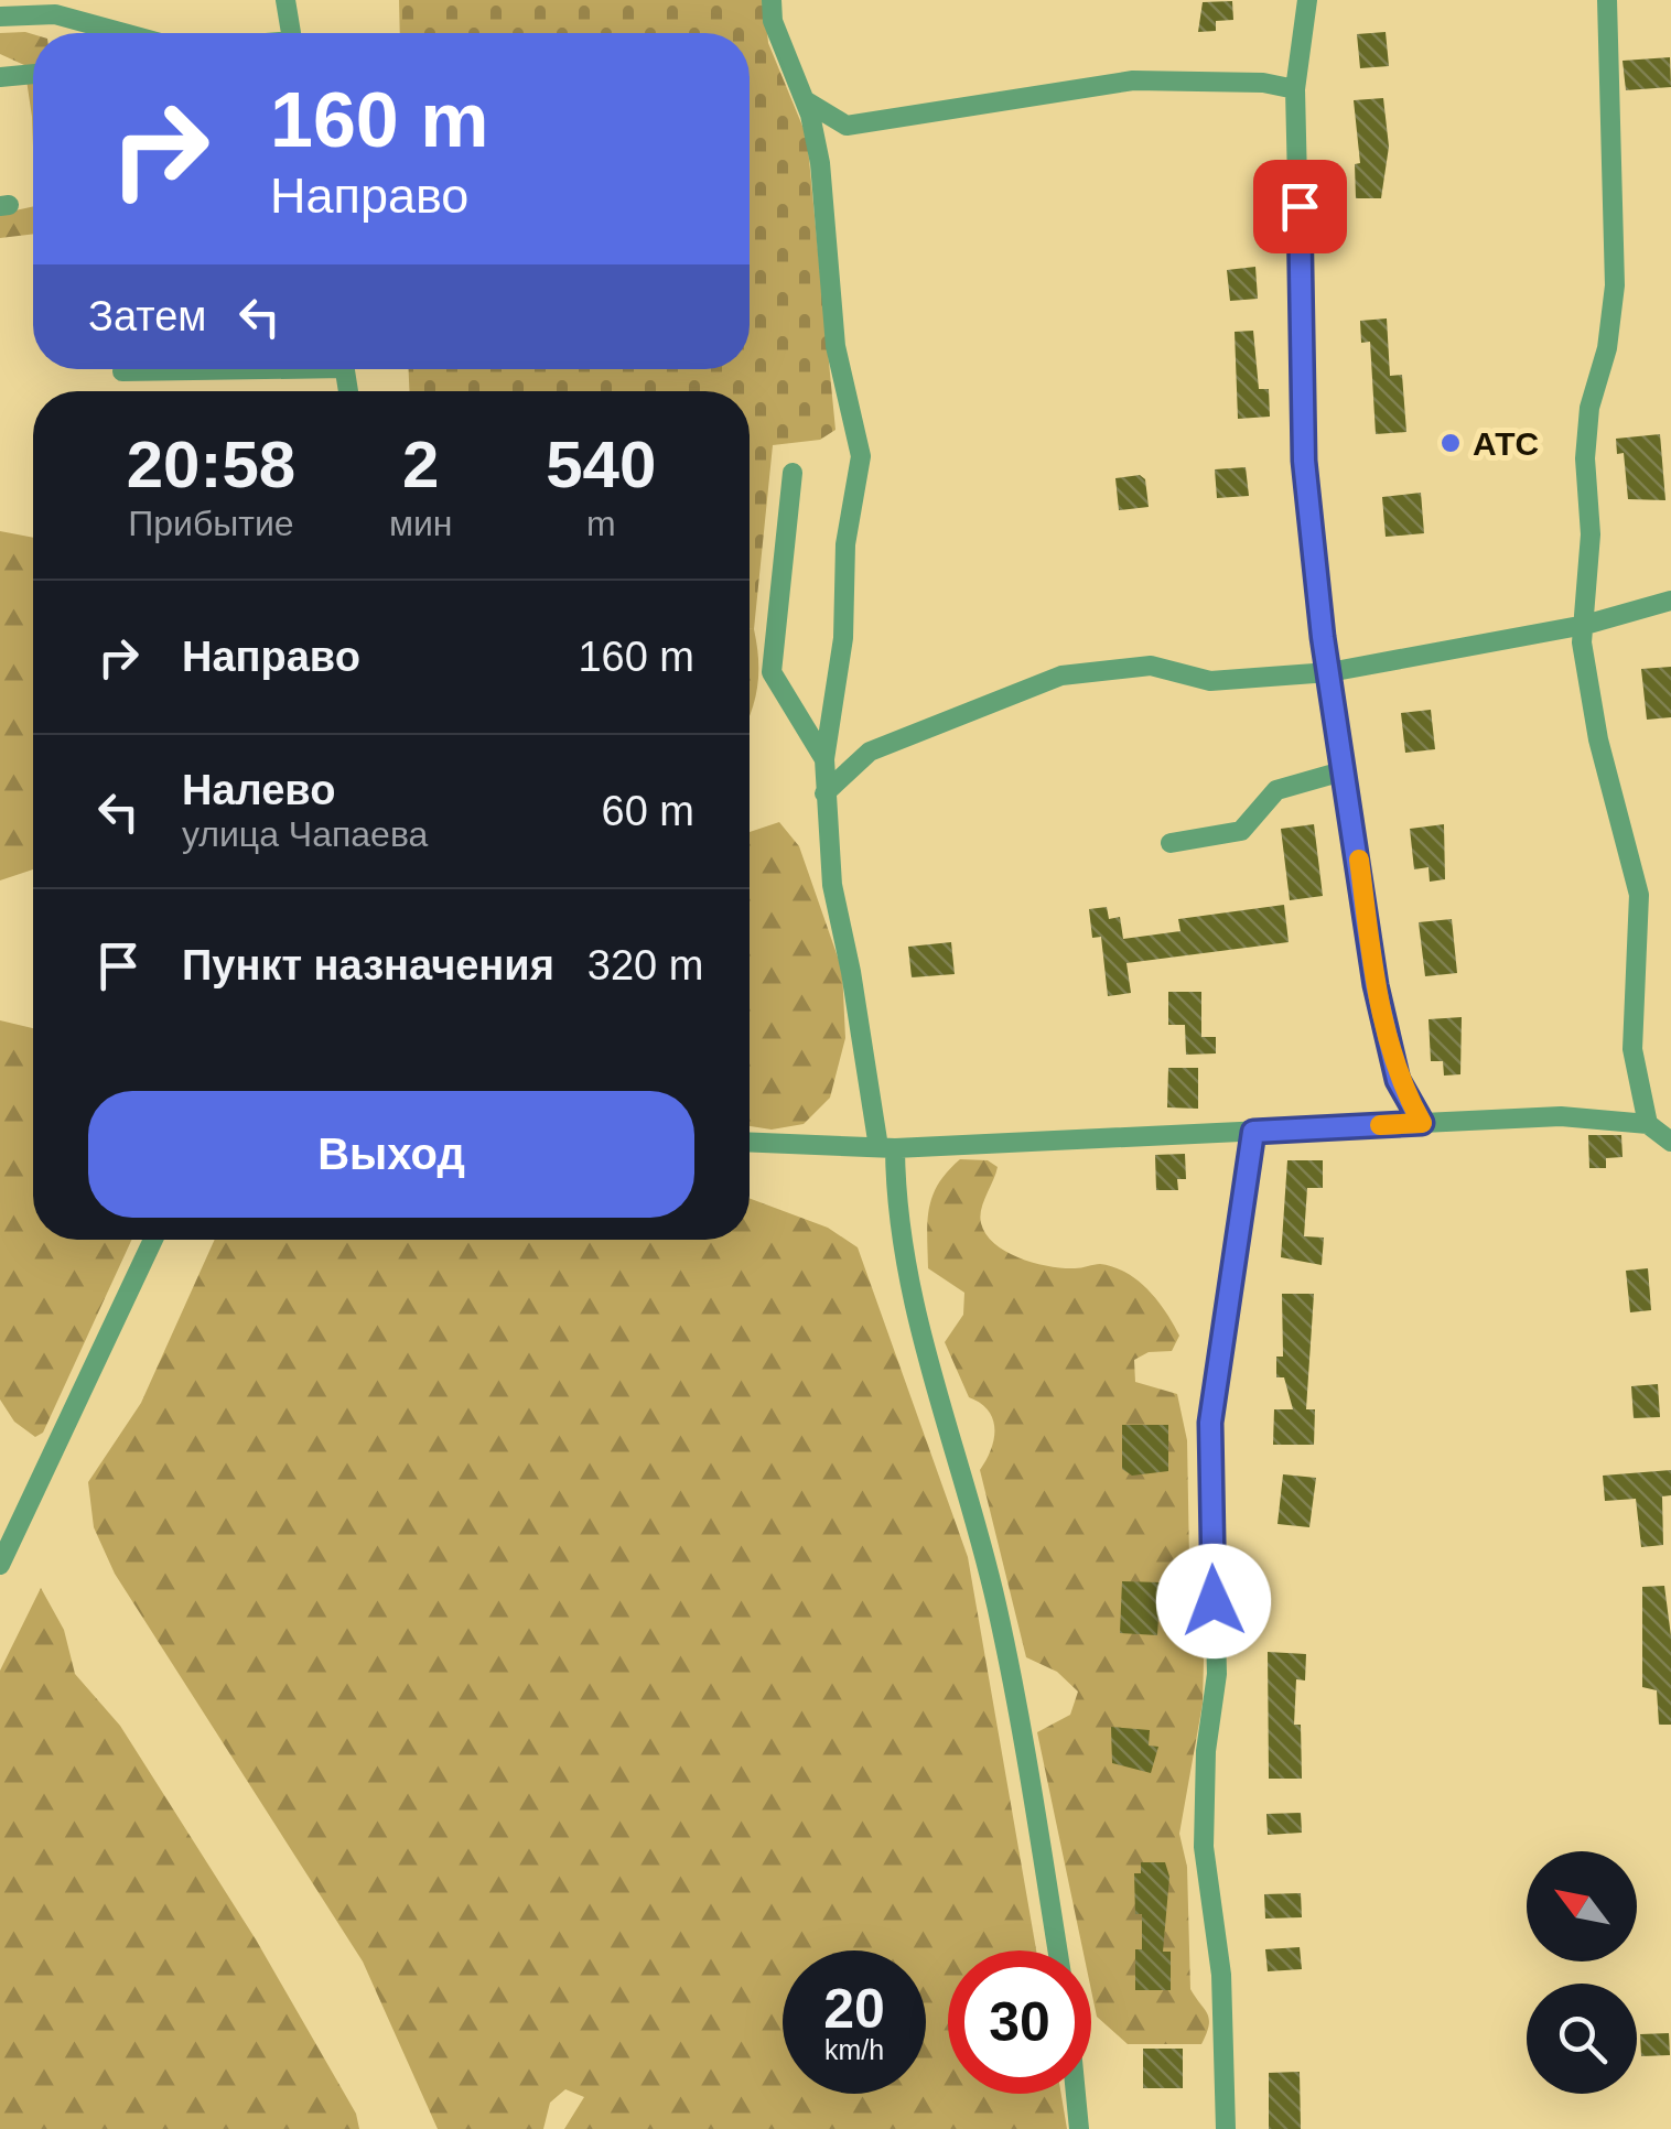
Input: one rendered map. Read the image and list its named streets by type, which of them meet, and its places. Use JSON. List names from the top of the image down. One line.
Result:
{"places":["АТС"],"north":"top left","page":{"turn":["160 m","Направо"],"then":"Затем","eta":["20:58","Прибытие","2","мин","540","m"],"list":[{"name":"Направо","value":"160 m"},{"name":"Налево","note":"улица Чапаева","value":"60 m"},{"name":"Пункт назначения","value":"320 m"}],"buttons":"Выход","speed":"20 km/h","limit":"30"}}
